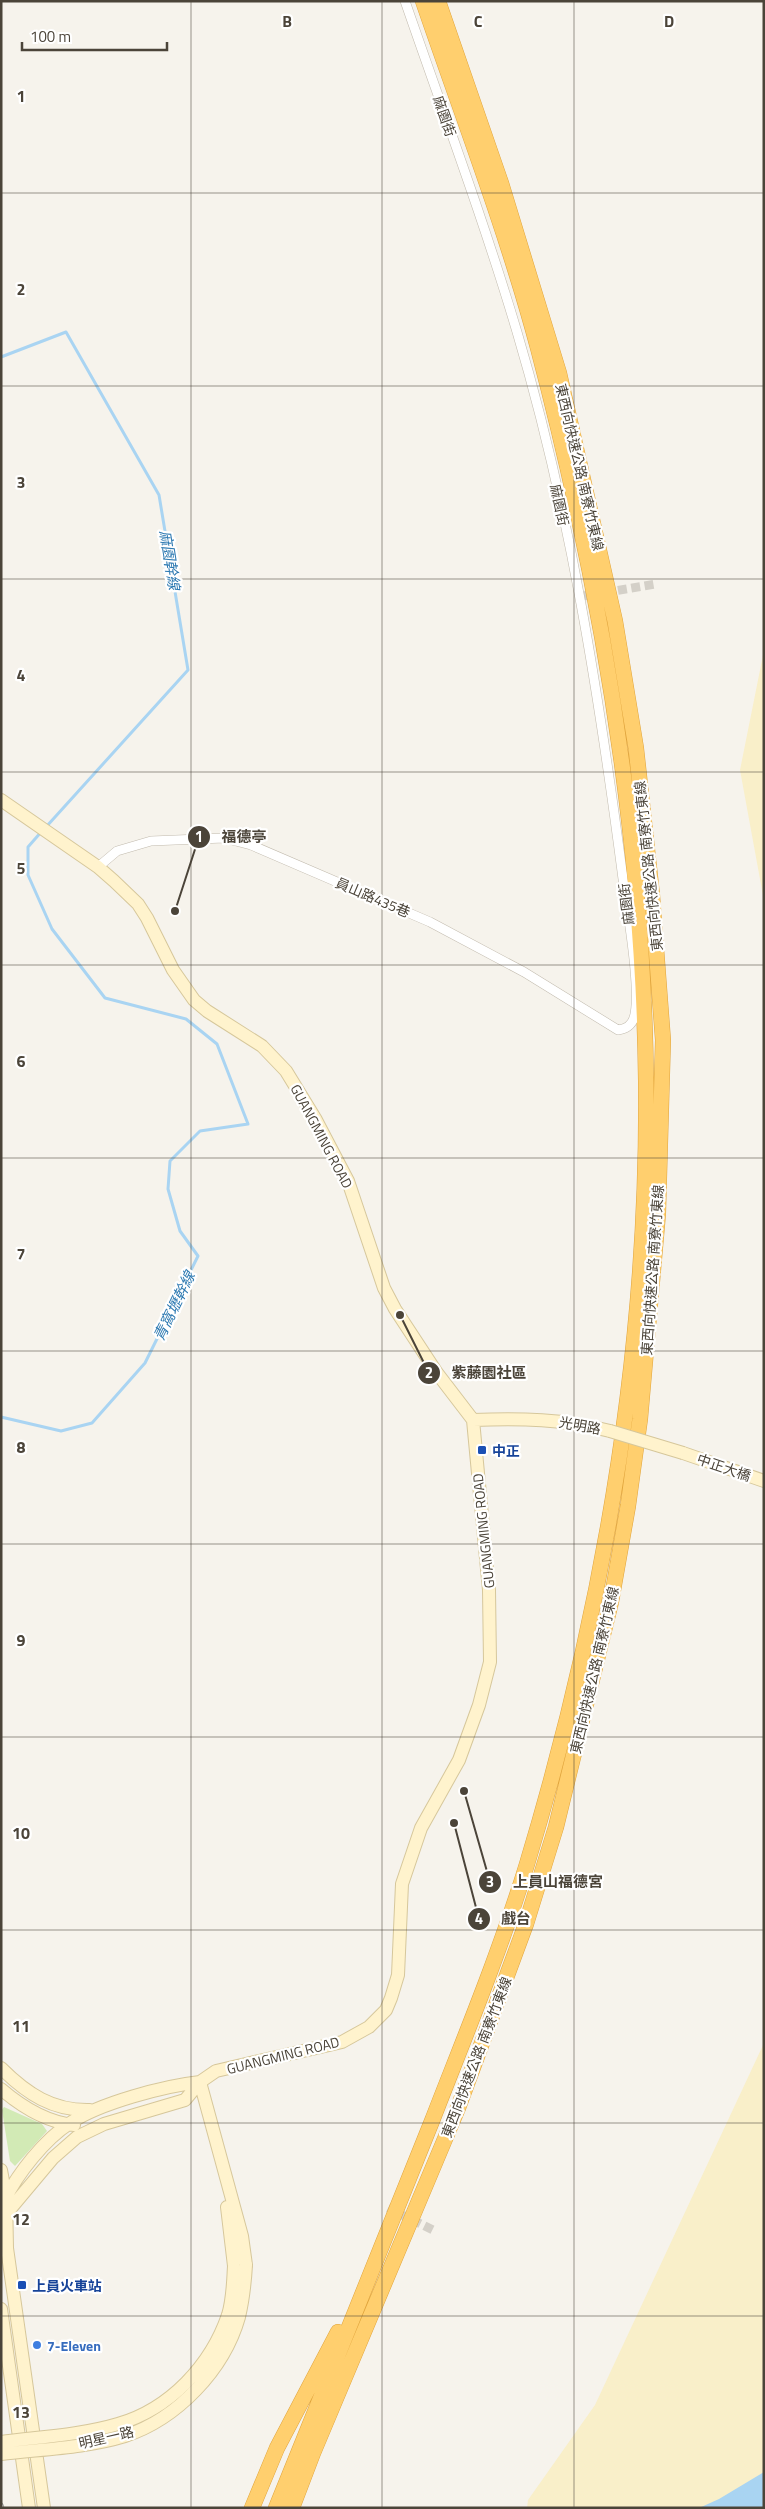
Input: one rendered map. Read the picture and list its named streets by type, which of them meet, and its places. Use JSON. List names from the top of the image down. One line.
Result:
{"streets":{"highway":["東西向快速公路 南寮竹東線"],"street":["麻園街","員山路435巷","GUANGMING ROAD","光明路","中正大橋","明星一路"]},"crossings":[["麻園街","員山路435巷"],["員山路435巷","GUANGMING ROAD"],["GUANGMING ROAD","光明路"],["GUANGMING ROAD","明星一路"],["光明路","中正大橋"]],"water":["麻園幹線","青窩壢幹線"],"places":{"other":["福德亭","紫藤園社區","上員山福德宮","戲台","7-Eleven"],"transit":["中正","上員火車站"]},"scale_bar":"100 m","grid":{"columns":["B","C","D"],"rows":["1","2","3","4","5","6","7","8","9","10","11","12","13"]}}
